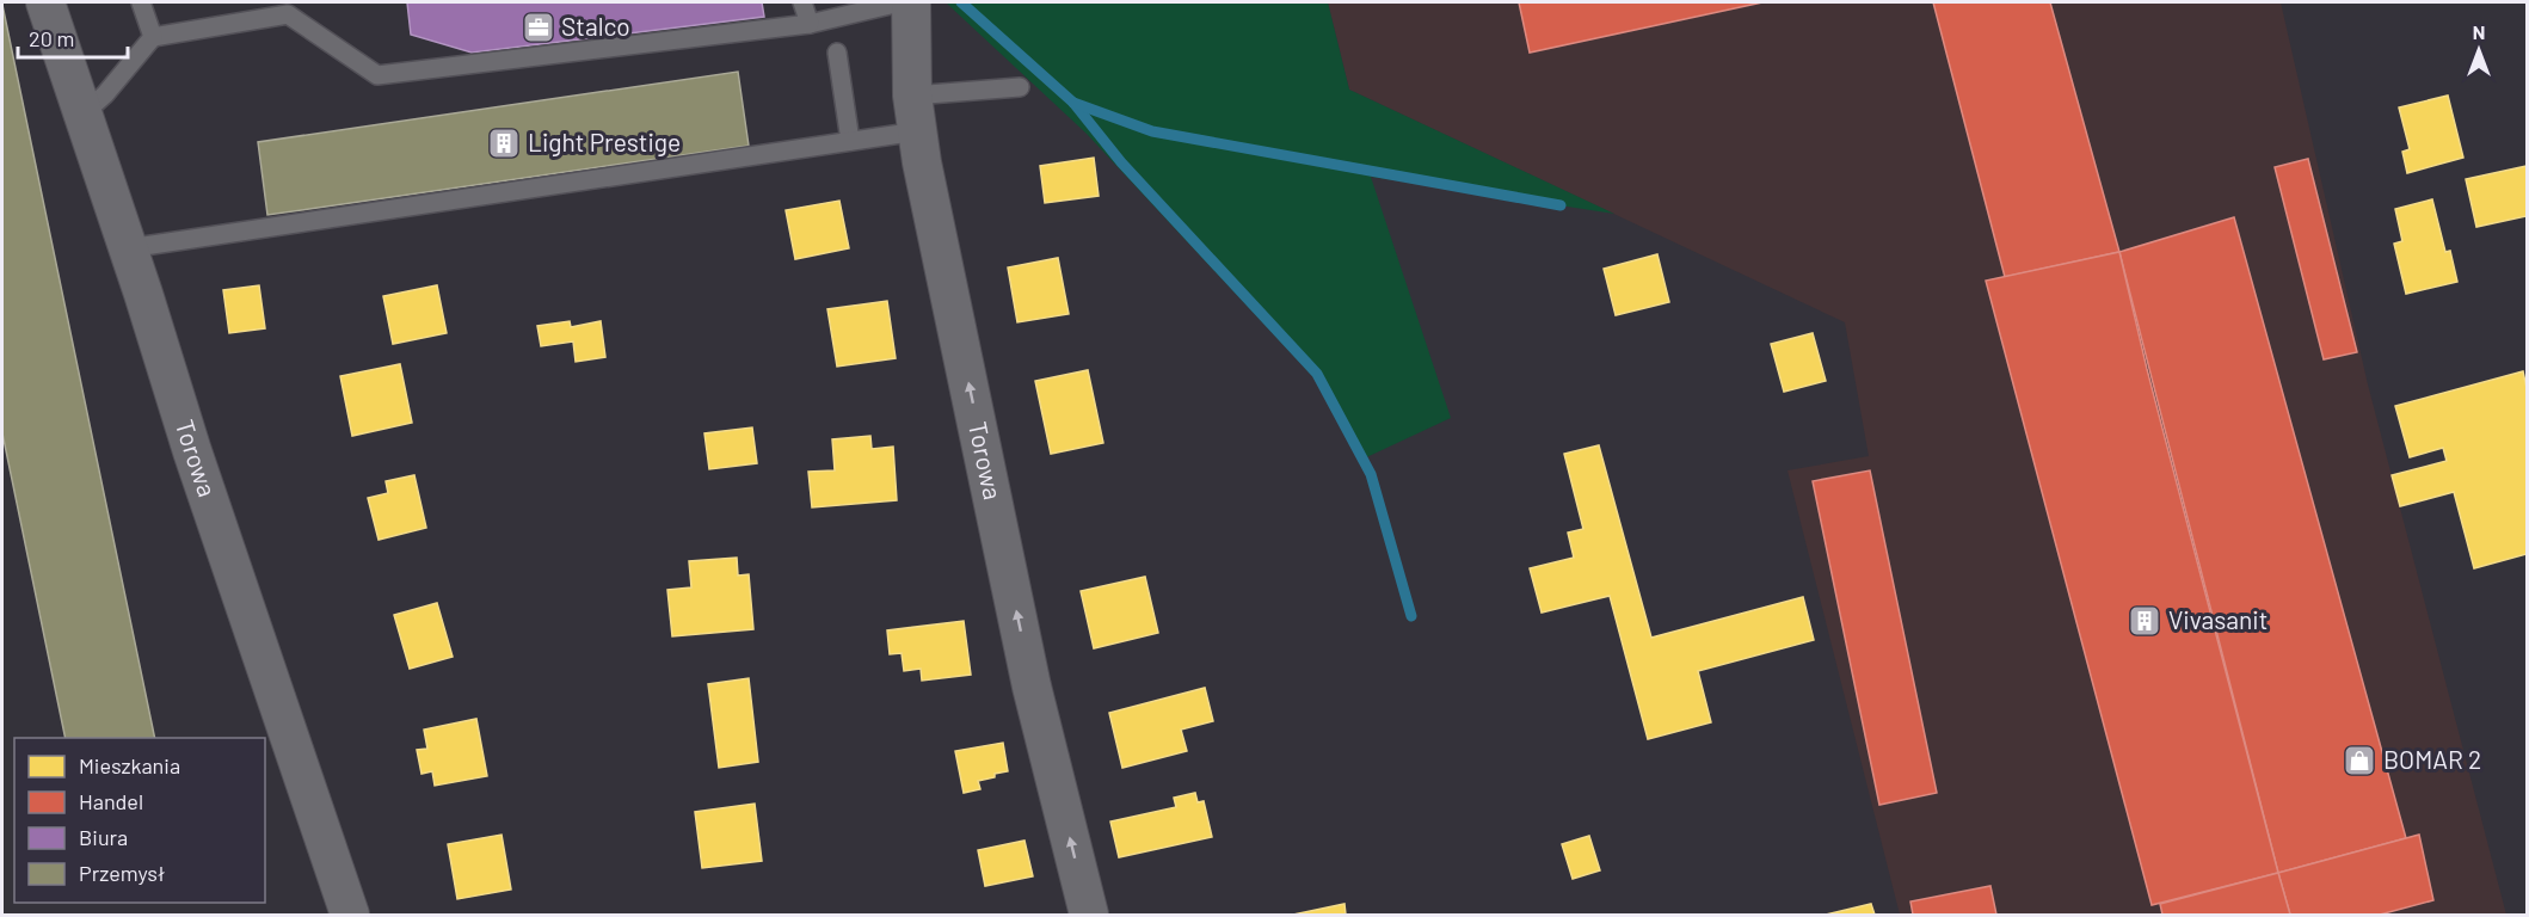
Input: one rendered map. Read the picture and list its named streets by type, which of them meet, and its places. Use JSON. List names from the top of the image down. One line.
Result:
{"streets":{"street":["Torowa"]},"one_way":["Torowa"],"places":{"office":["Stalco"],"building":["Light Prestige","Vivasanit"],"shop":["BOMAR 2"]},"legend":["Mieszkania","Handel","Biura","Przemysł"],"scale_bar":"20 m","north":"top"}
